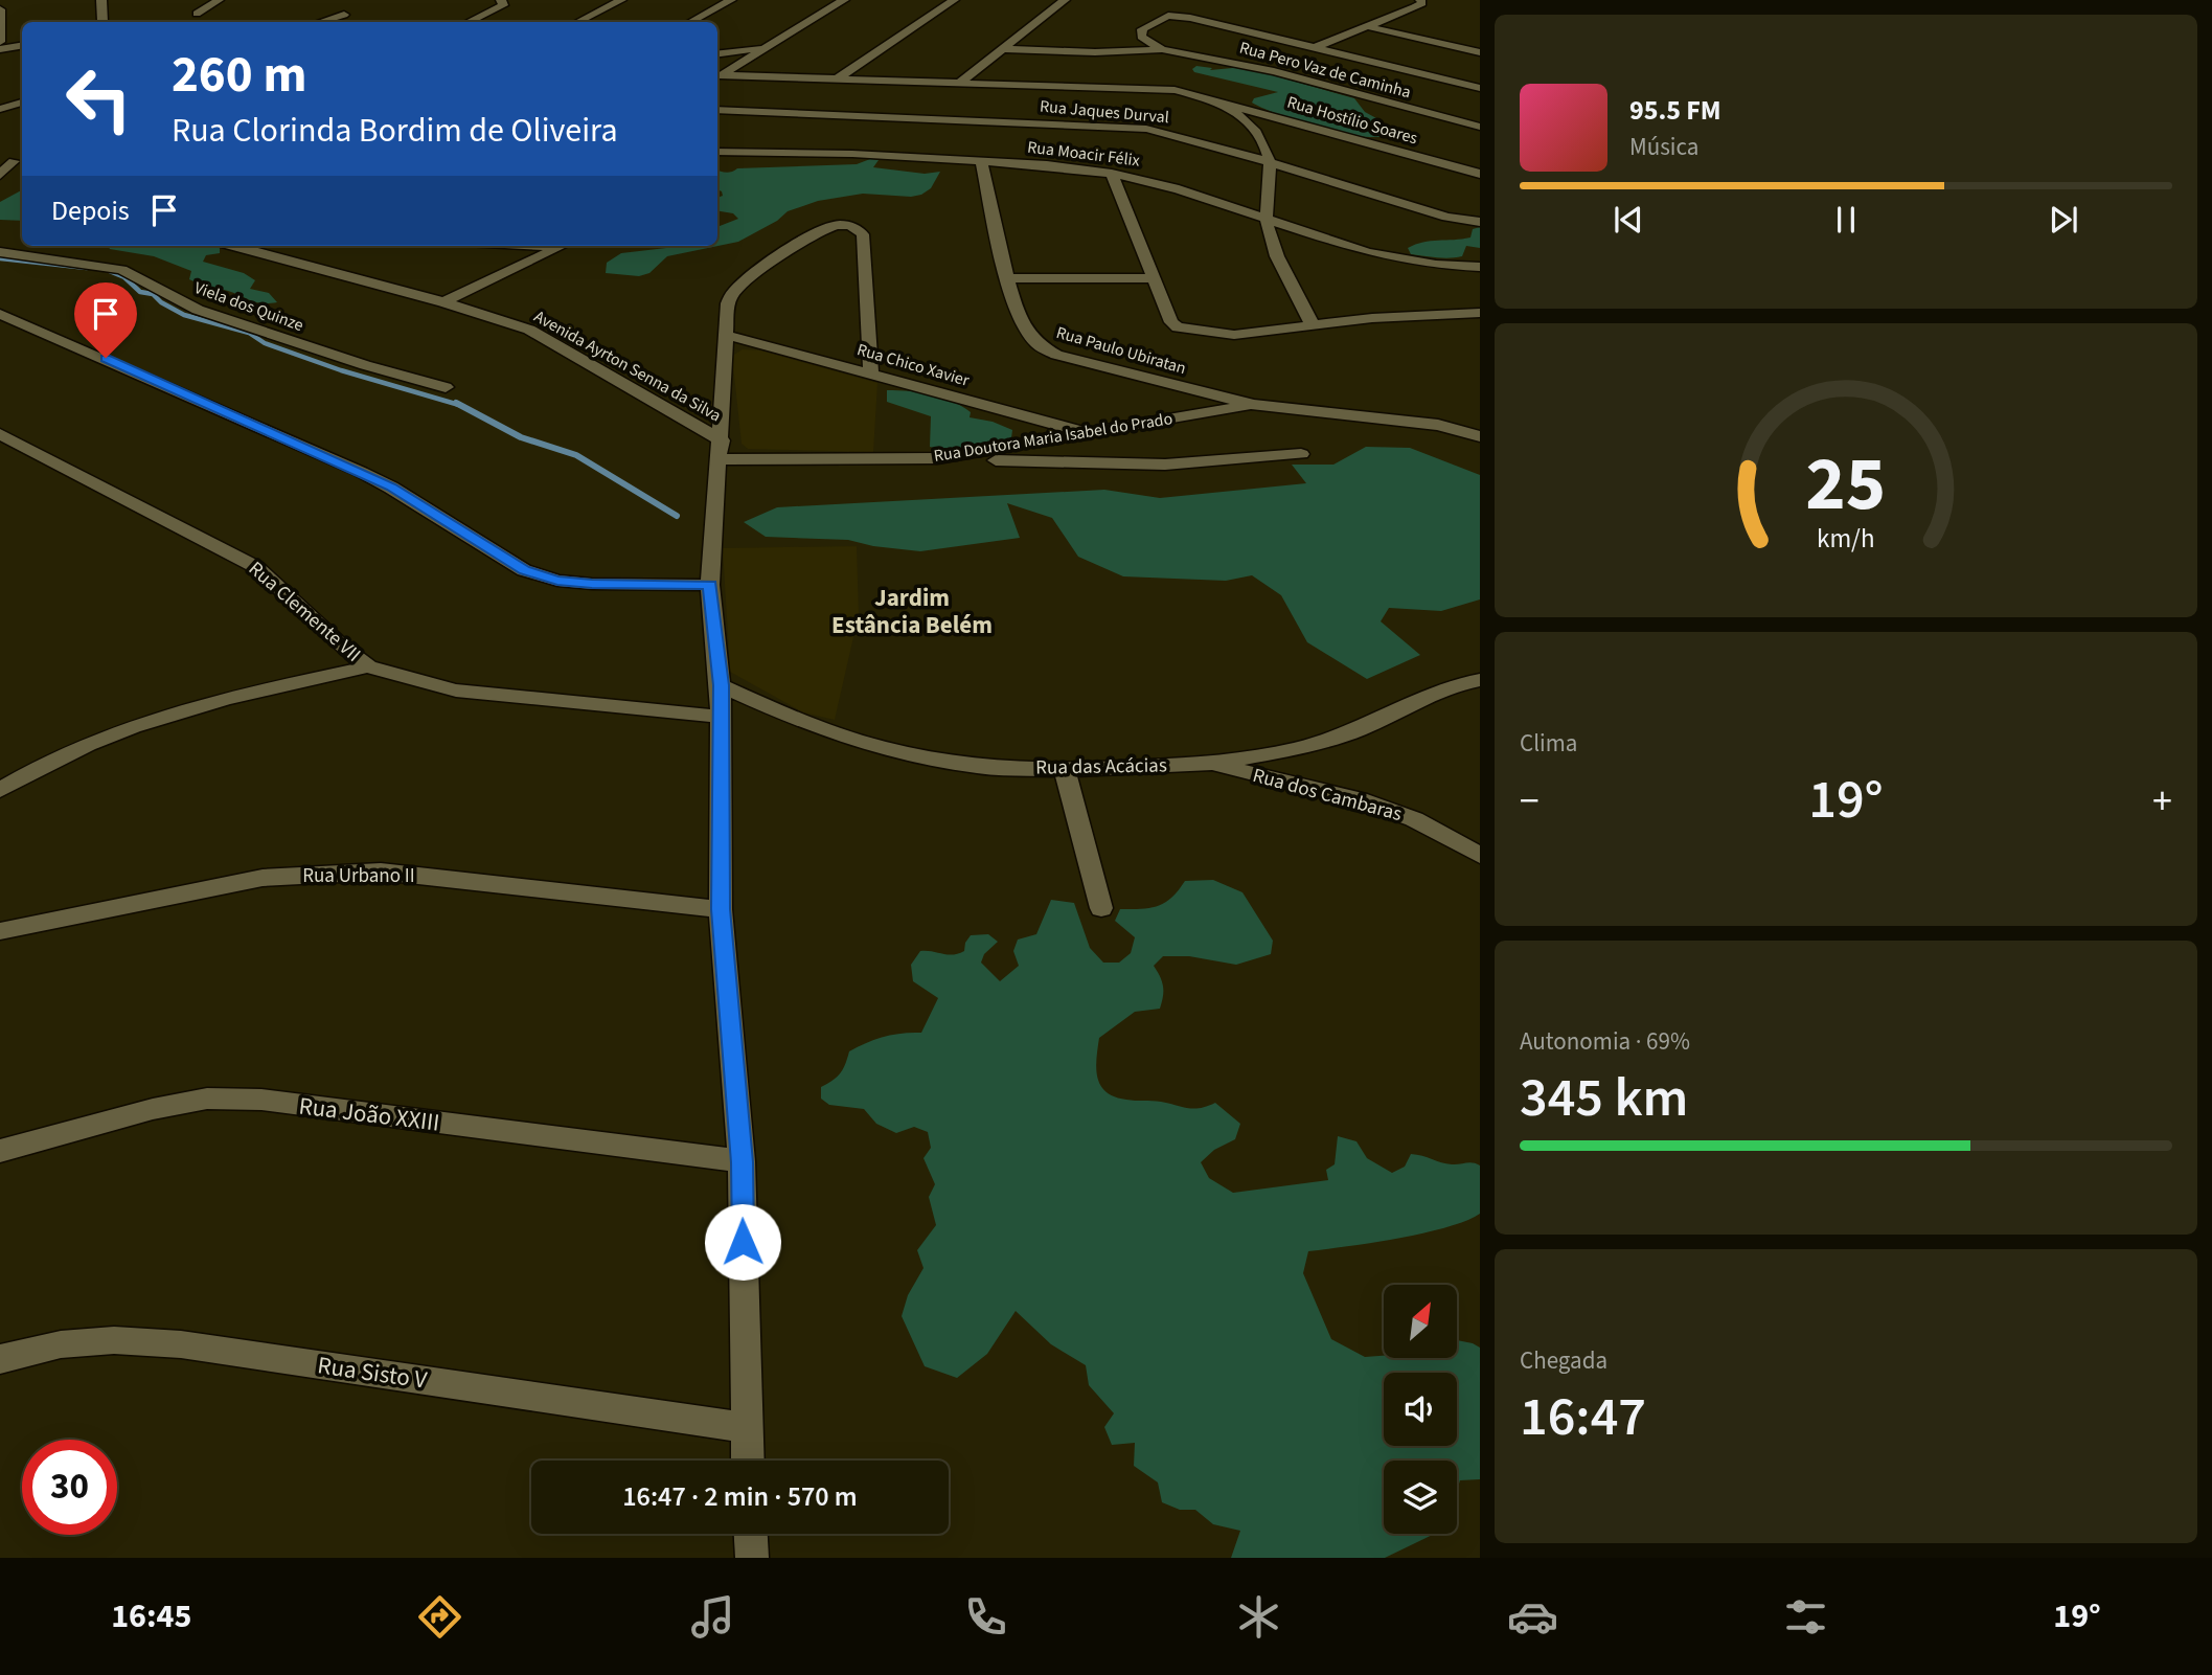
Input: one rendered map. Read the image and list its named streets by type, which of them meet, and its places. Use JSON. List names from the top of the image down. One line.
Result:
{"streets":{"street":["Rua Pero Vaz de Caminha","Rua Jaques Durval","Rua Hostílio Soares","Rua Moacir Félix","Viela dos Quinze","Rua Paulo Ubiratan","Rua Chico Xavier","Avenida Ayrton Senna da Silva","Rua Doutora Maria Isabel do Prado","Rua Clemente VII","Rua das Acácias","Rua dos Cambaras","Rua Urbano II","Rua João XXIII","Rua Sisto V"]},"crossings":[["Rua Moacir Félix","Rua Paulo Ubiratan"],["Rua Paulo Ubiratan","Rua Doutora Maria Isabel do Prado"],["Rua Chico Xavier","Rua Doutora Maria Isabel do Prado"],["Rua das Acácias","Rua dos Cambaras"]],"districts":["Jardim Estância Belém"],"north":"top right","page":{"turn":["260 m","Rua Clorinda Bordim de Oliveira"],"song":["95.5 FM","Música"],"then":"Depois","tile":["Clima",["Autonomia · 69%","345 km"],["Chegada","16:47"]],"heat":["−","19°","+"],"limit":"30","trip":"16:47 · 2 min · 570 m","tabs":["16:45","19°"],"gauge":["25","km/h"]}}
